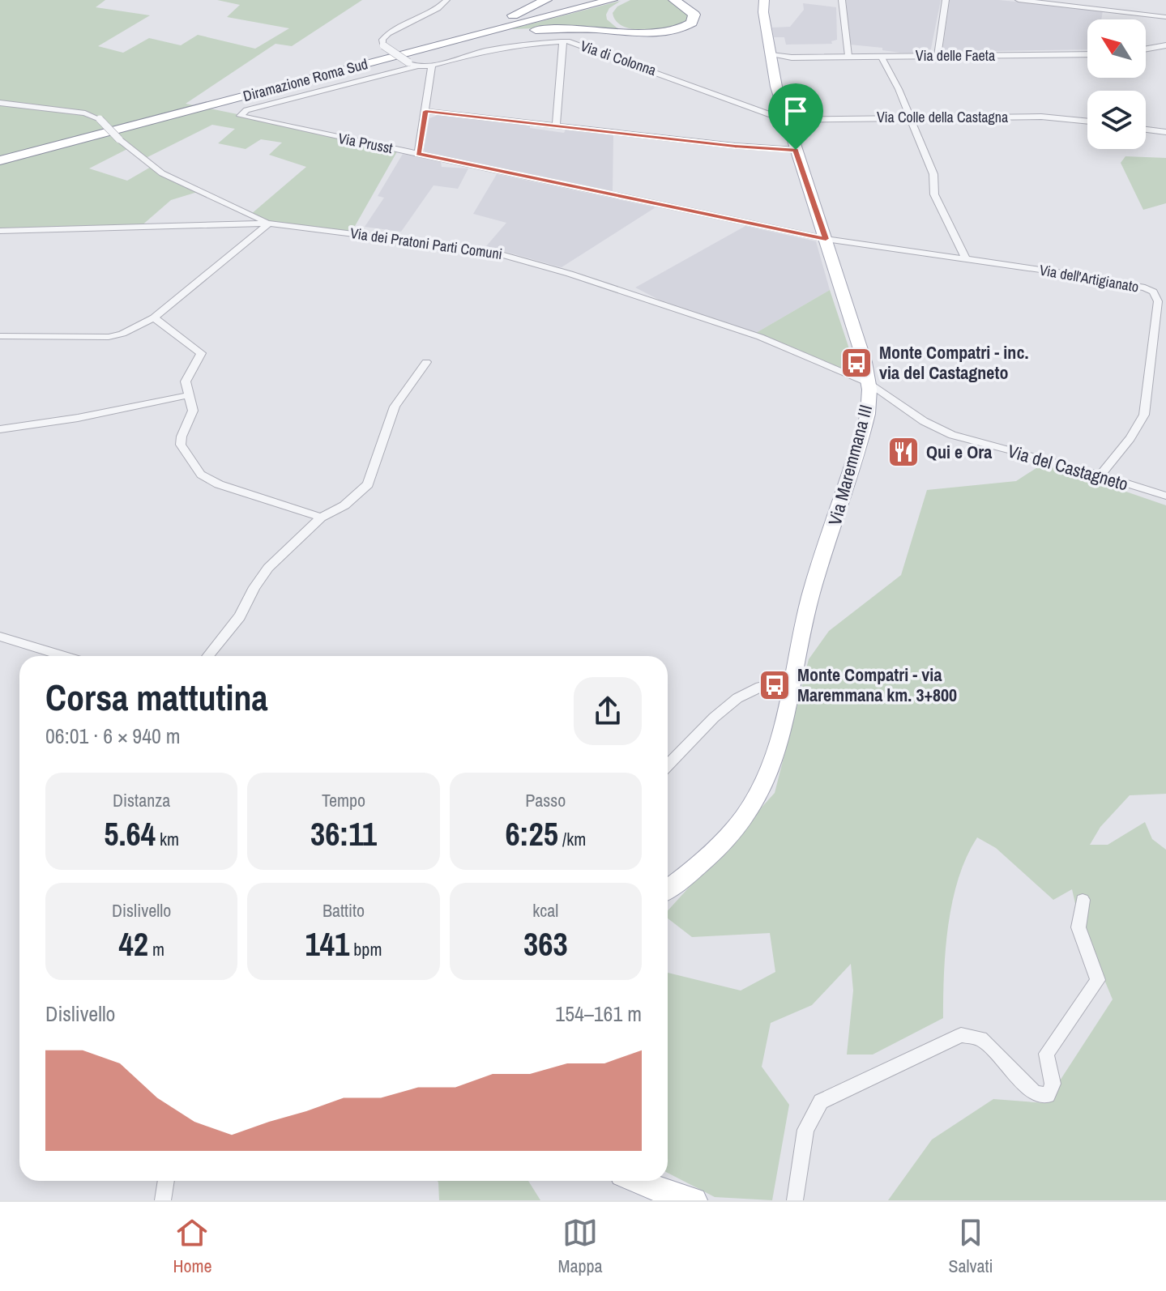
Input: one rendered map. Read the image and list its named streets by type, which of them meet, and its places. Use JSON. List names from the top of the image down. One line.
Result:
{"streets":{"highway":["Diramazione Roma Sud"],"main road":["Via Maremmana III"],"street":["Via delle Faeta","Via di Colonna","Via Colle della Castagna","Via Prusst","Via dei Pratoni Parti Comuni","Via dell'Artigianato","Via del Castagneto"]},"crossings":[["Via delle Faeta","Via Maremmana III"],["Via di Colonna","Via Colle della Castagna"],["Via di Colonna","Via Prusst"],["Via di Colonna","Via Maremmana III"],["Via Colle della Castagna","Via Maremmana III"],["Via Prusst","Via dell'Artigianato"],["Via Prusst","Via Maremmana III"],["Via dei Pratoni Parti Comuni","Via Maremmana III"],["Via dei Pratoni Parti Comuni","Via del Castagneto"],["Via dell'Artigianato","Via Maremmana III"],["Via dell'Artigianato","Via del Castagneto"],["Via Maremmana III","Via del Castagneto"]],"places":{"bus stop":["Monte Compatri - inc. via del Castagneto","Monte Compatri - via Maremmana km. 3+800"],"restaurant":["Qui e Ora"]},"north":"top left","page":{"heading":["Corsa mattutina","06:01 · 6 × 940 m"],"stats":[["Distanza","5.64 km"],["Tempo","36:11"],["Passo","6:25 /km"],["Dislivello","42 m"],["Battito","141 bpm"],["kcal","363"]],"chart":["Dislivello","154–161 m"],"tabs":["Home","Mappa","Salvati"]}}
